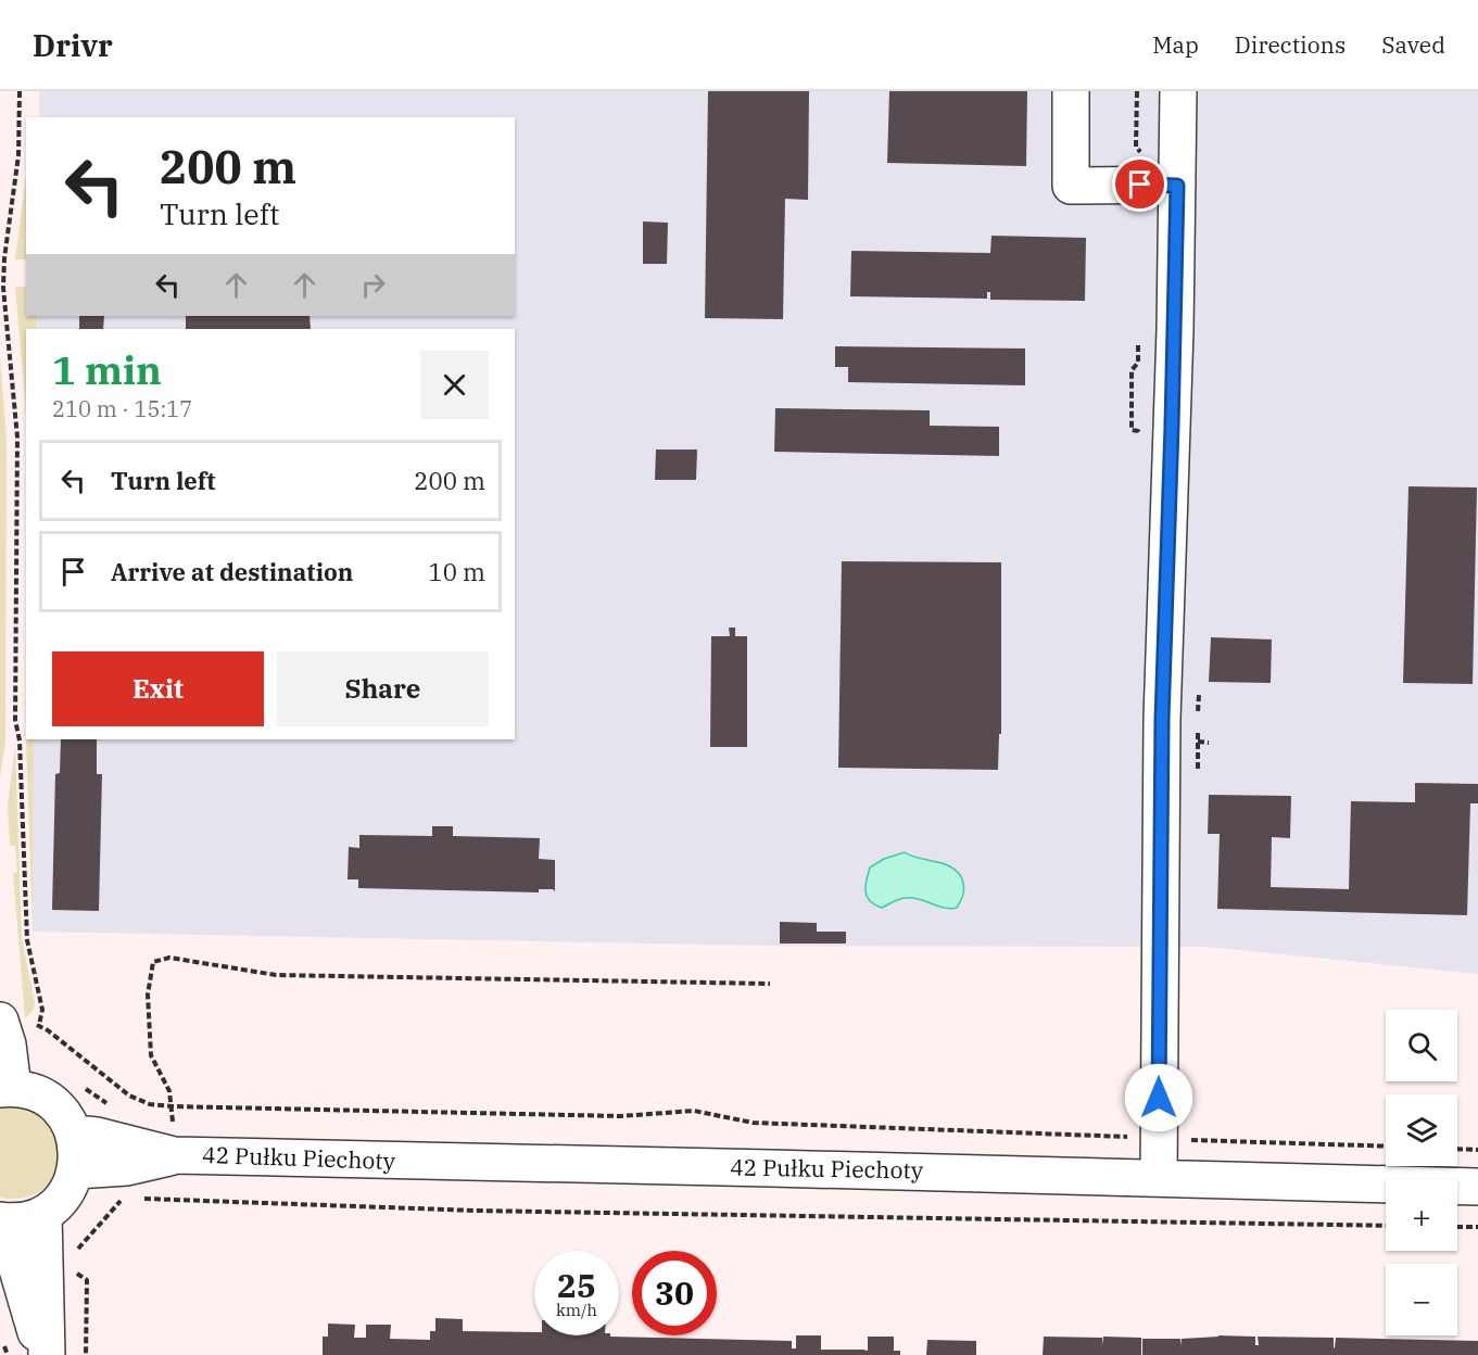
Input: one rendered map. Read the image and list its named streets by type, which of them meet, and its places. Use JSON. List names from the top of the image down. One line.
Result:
{"streets":{"street":["42 Pułku Piechoty"]},"page":{"header":"Drivr","nav":["Map","Directions","Saved"],"turn":["200 m","Turn left"],"heading":["1 min","210 m · 15:17"],"list":[{"name":"Turn left","value":"200 m"},{"name":"Arrive at destination","value":"10 m"}],"buttons":["Exit","Share"],"map_buttons":["+","−"],"speed":"25 km/h","limit":"30"}}
